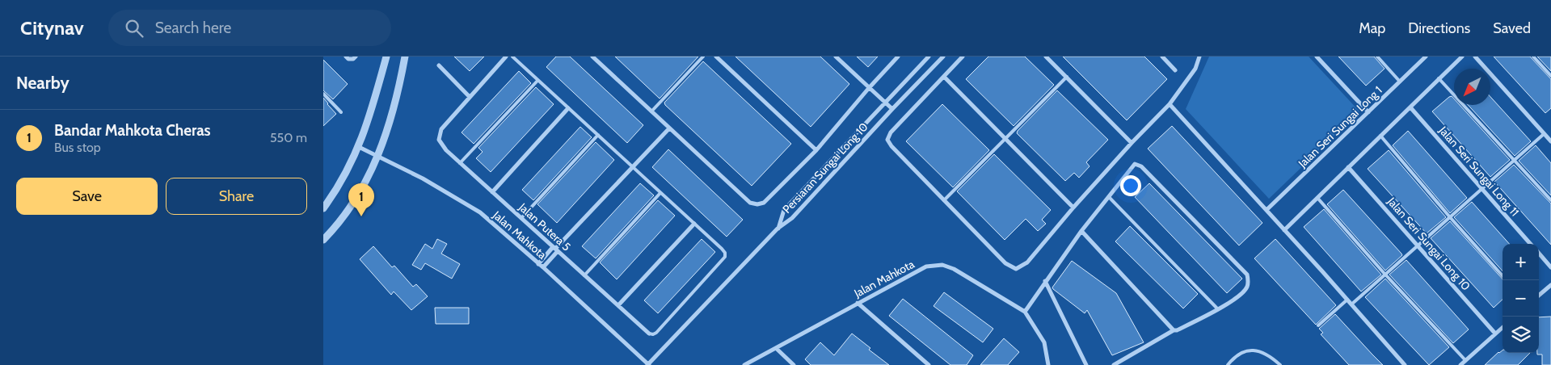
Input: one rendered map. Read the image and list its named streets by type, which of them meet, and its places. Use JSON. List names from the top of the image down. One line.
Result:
{"streets":{"street":["Jalan Seri Sungai Long 1","Persiaran Sungai Long 10","Jalan Seri Sungai Long 11","Jalan Putera 5","Jalan Mahkota","Jalan Seri Sungai Long 10"]},"north":"bottom left","page":{"header":"Citynav","search":"Search here","nav":["Map","Directions","Saved"],"heading":"Nearby","list":[{"mark":"1","name":"Bandar Mahkota Cheras","note":"Bus stop","value":"550 m"}],"buttons":["Save","Share"],"pins":"1","map_buttons":["+","−"]}}
